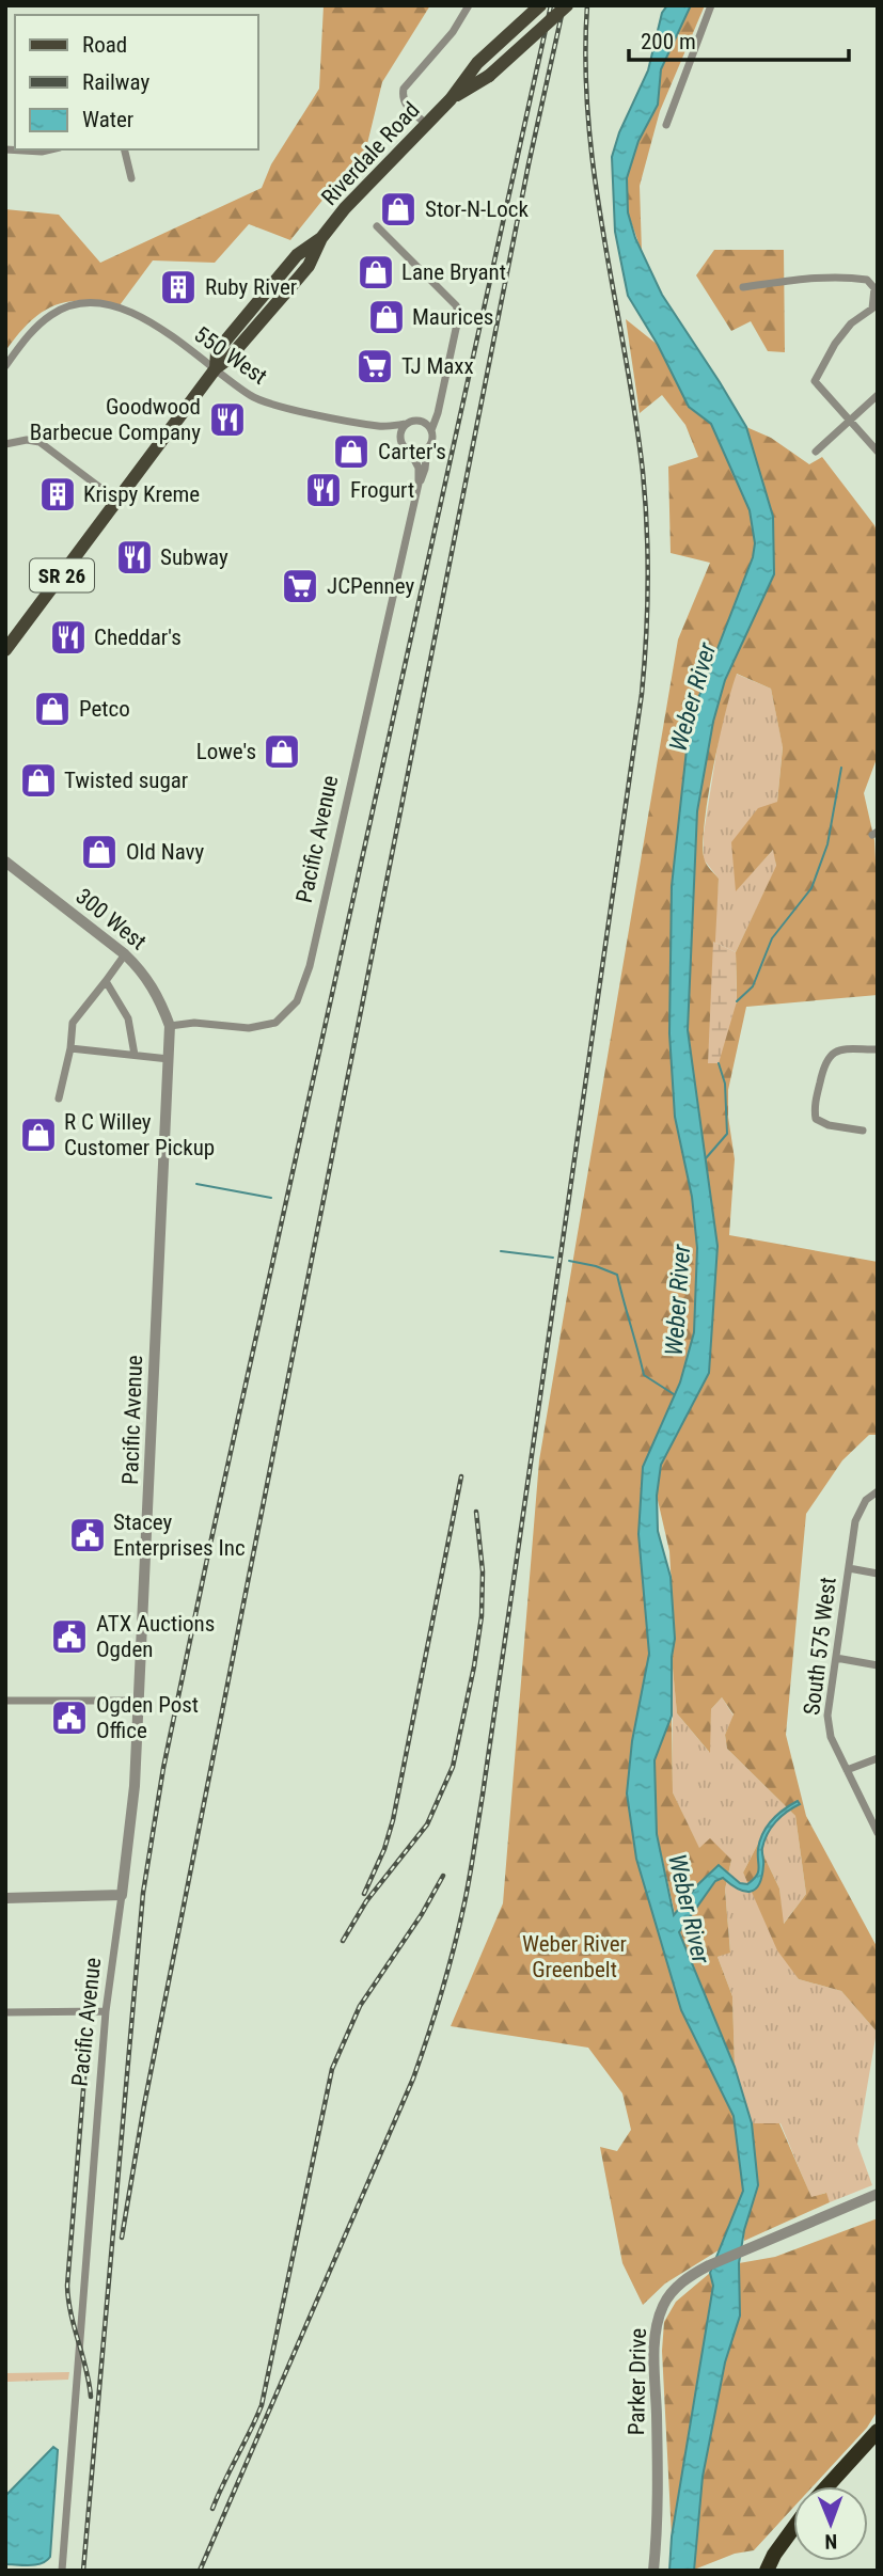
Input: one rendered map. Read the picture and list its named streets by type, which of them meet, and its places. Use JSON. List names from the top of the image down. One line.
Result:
{"streets":{"main road":["Riverdale Road","SR 26"],"street":["550 West","Pacific Avenue","300 West","South 575 West","Parker Drive"]},"crossings":[["Riverdale Road","550 West"],["Riverdale Road","SR 26"],["550 West","SR 26"],["Pacific Avenue","300 West"]],"water":["Weber River"],"parks":["Weber River Greenbelt"],"places":{"shop":["Stor-N-Lock","Lane Bryant","Maurices","Carter's","Petco","Lowe's","Twisted sugar","Old Navy","R C Willey Customer Pickup"],"building":["Ruby River","Krispy Kreme"],"supermarket":["TJ Maxx","JCPenney"],"restaurant":["Goodwood Barbecue Company","Frogurt","Subway","Cheddar's"],"public building":["Stacey Enterprises Inc","ATX Auctions Ogden","Ogden Post Office"]},"legend":["Road","Railway","Water"],"scale_bar":"200 m","north":"bottom"}
